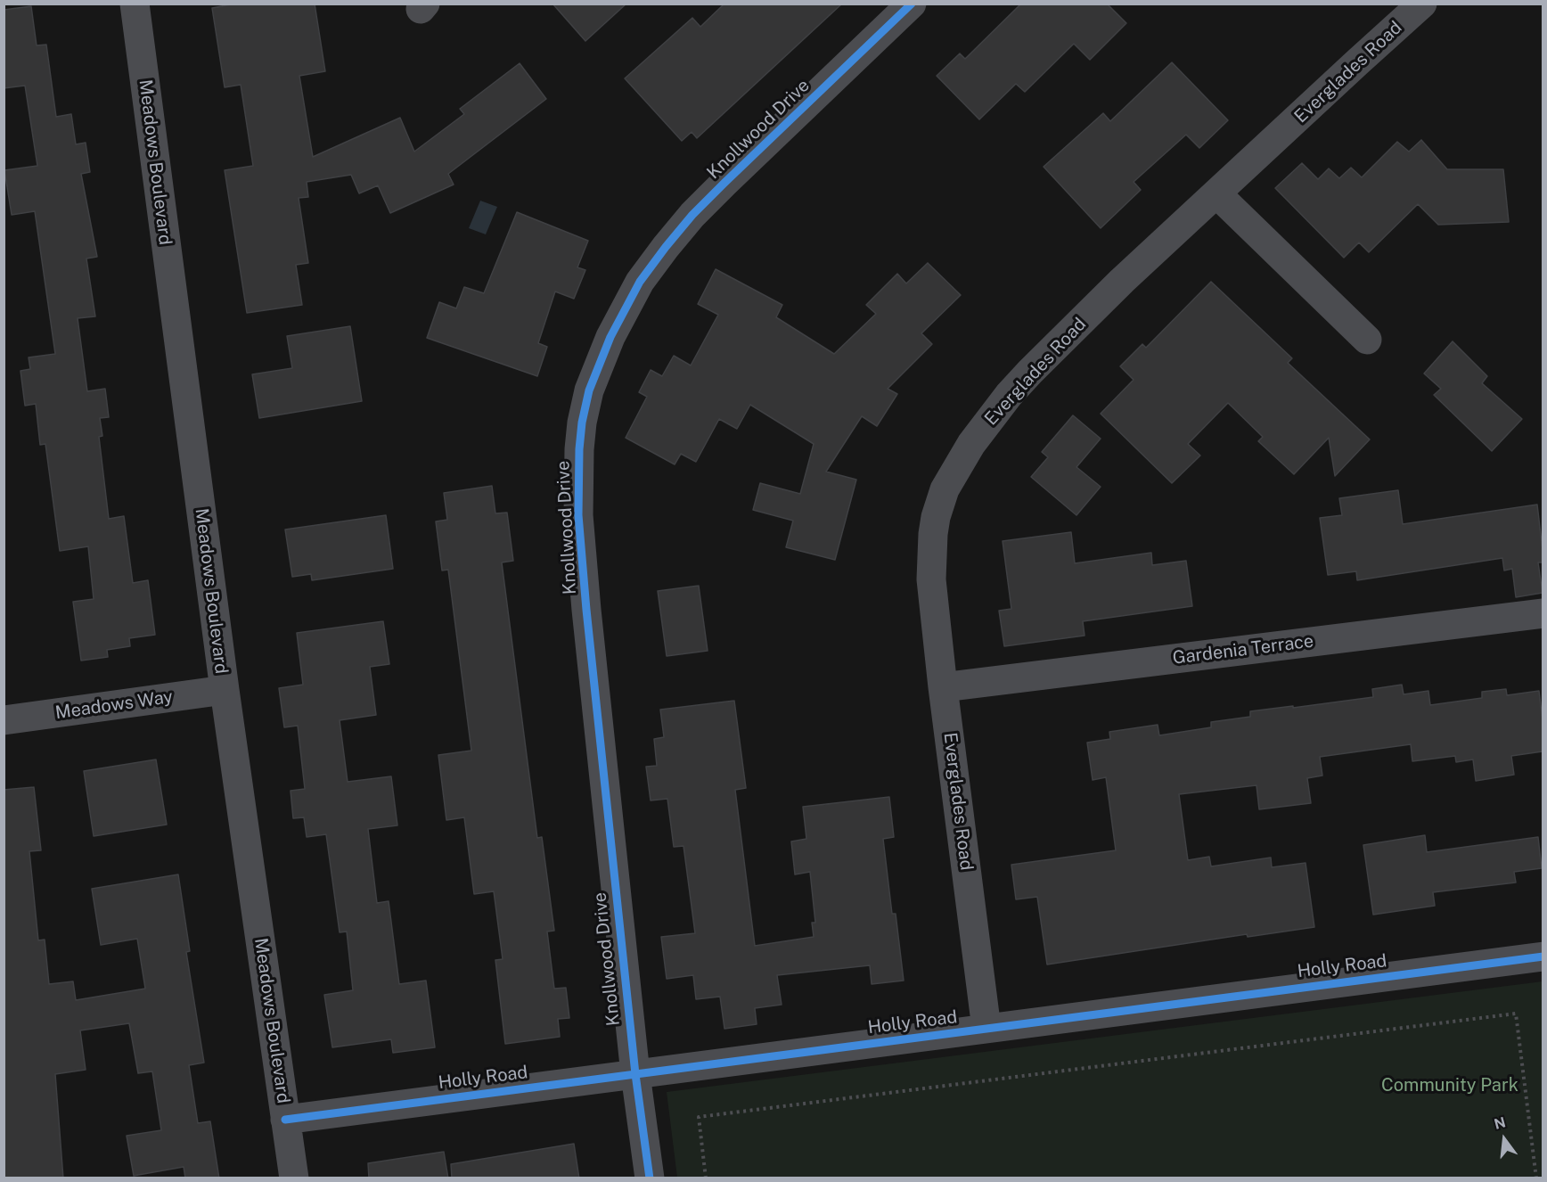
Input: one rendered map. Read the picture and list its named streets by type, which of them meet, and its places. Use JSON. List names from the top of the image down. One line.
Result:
{"streets":{"street":["Everglades Road","Knollwood Drive","Meadows Boulevard","Gardenia Terrace","Meadows Way","Holly Road"]},"crossings":[["Everglades Road","Gardenia Terrace"],["Everglades Road","Holly Road"],["Knollwood Drive","Holly Road"],["Meadows Boulevard","Meadows Way"],["Meadows Boulevard","Holly Road"]],"parks":["Community Park"],"north":"top"}
